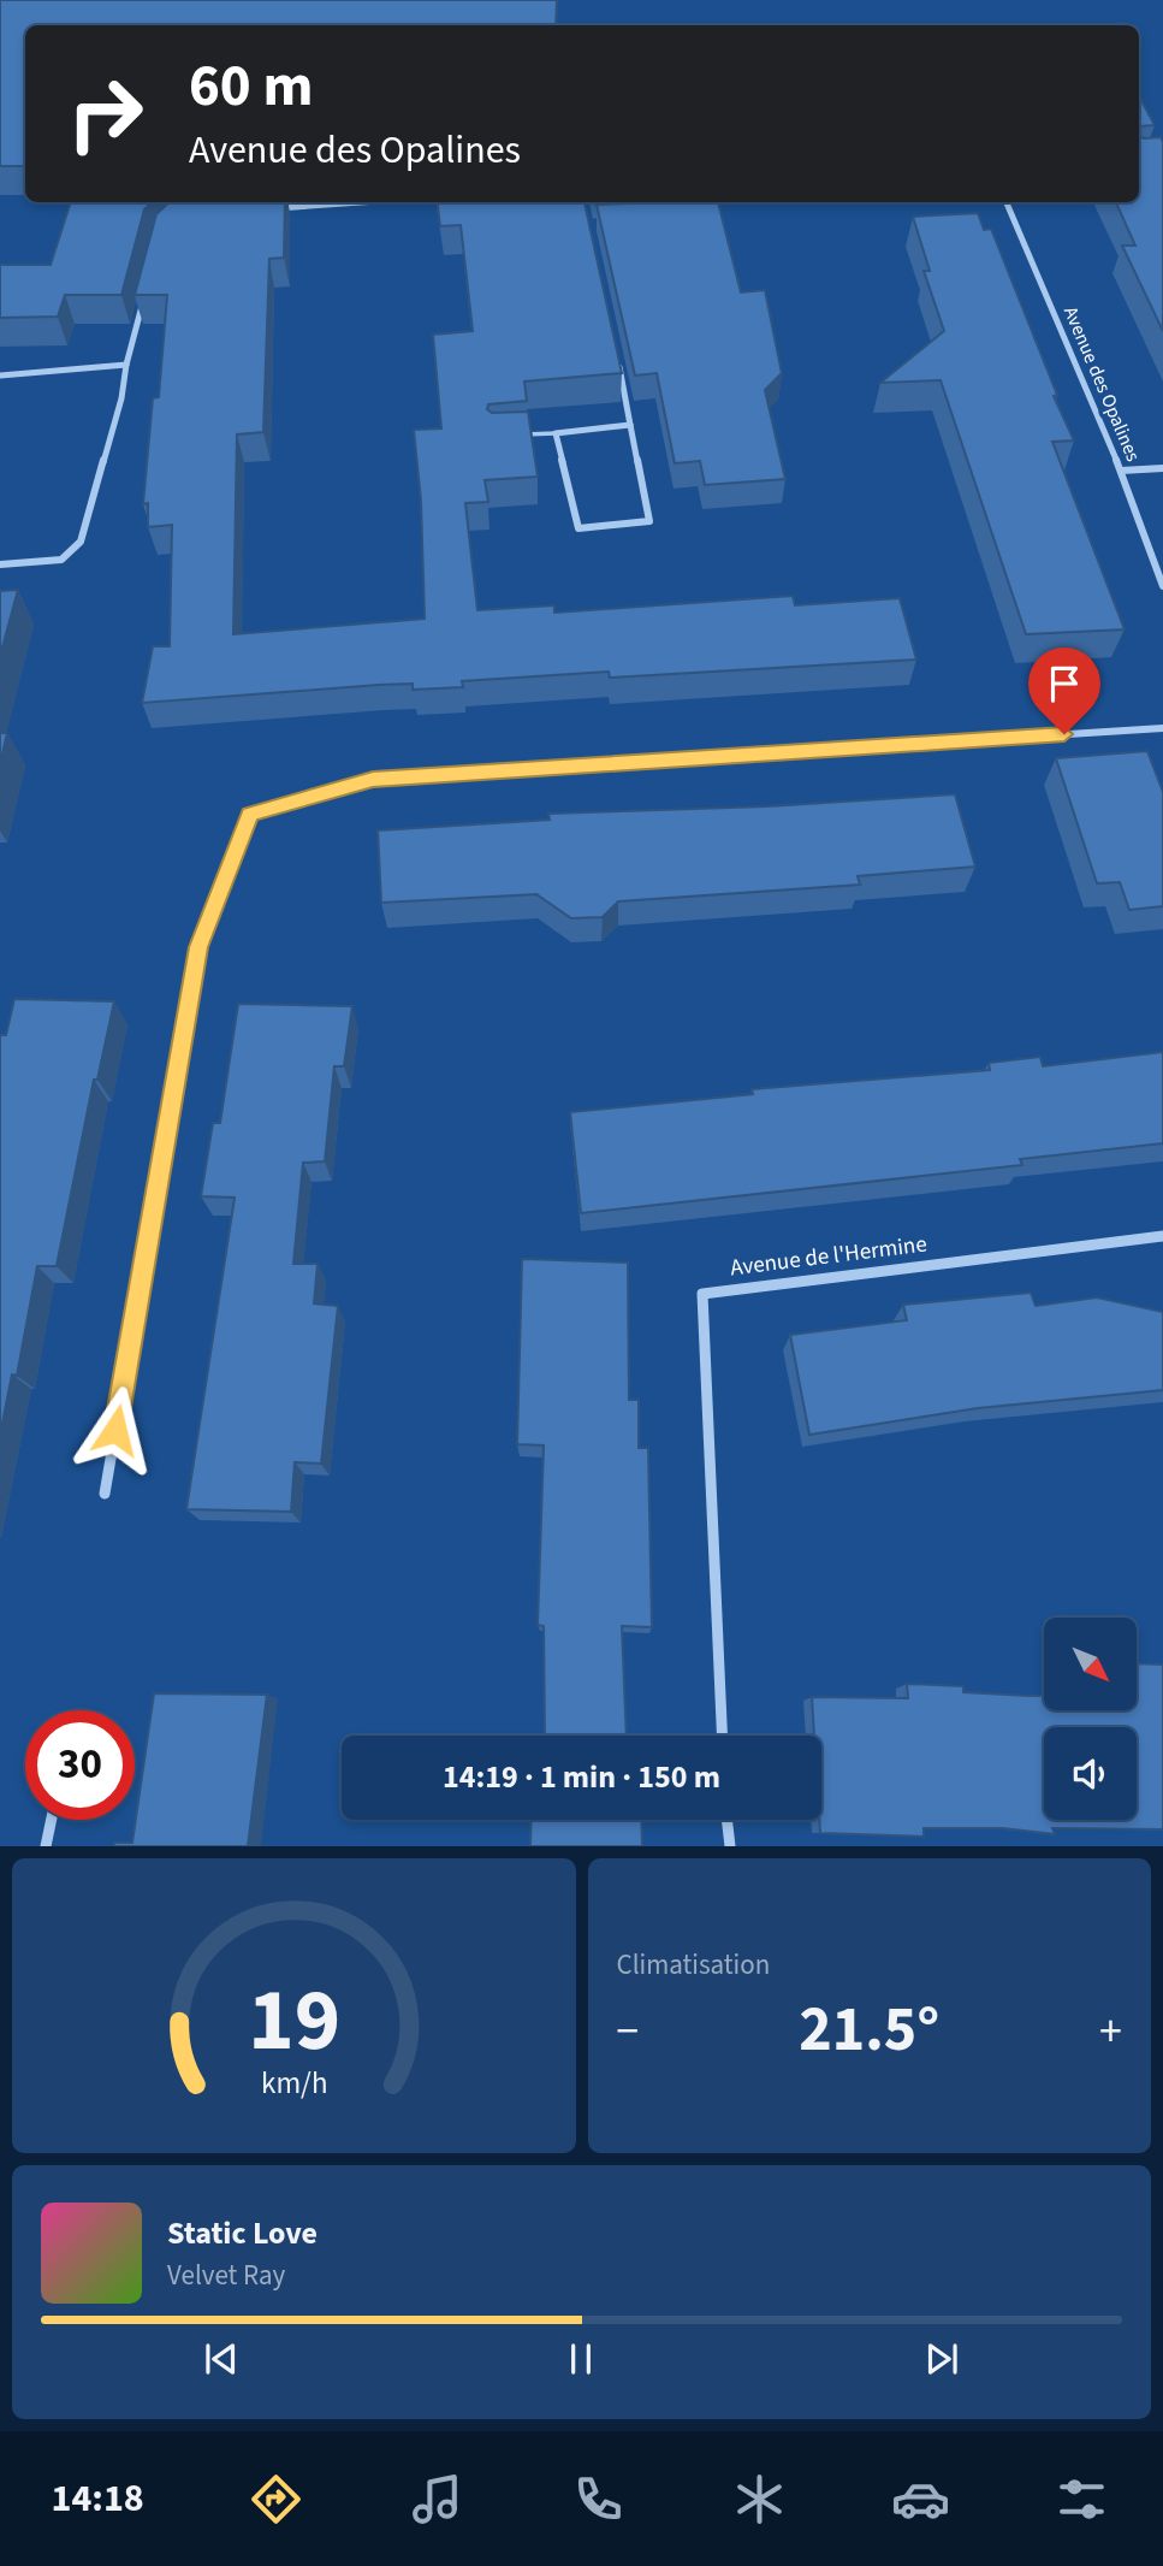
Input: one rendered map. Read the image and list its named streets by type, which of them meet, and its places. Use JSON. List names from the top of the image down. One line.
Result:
{"streets":{"street":["Avenue des Opalines","Avenue de l'Hermine"]},"north":"bottom right","page":{"turn":["60 m","Avenue des Opalines"],"limit":"30","trip":"14:19 · 1 min · 150 m","tile":"Climatisation","heat":["−","21.5°","+"],"song":["Static Love","Velvet Ray"],"tabs":"14:18","gauge":["19","km/h"]}}
